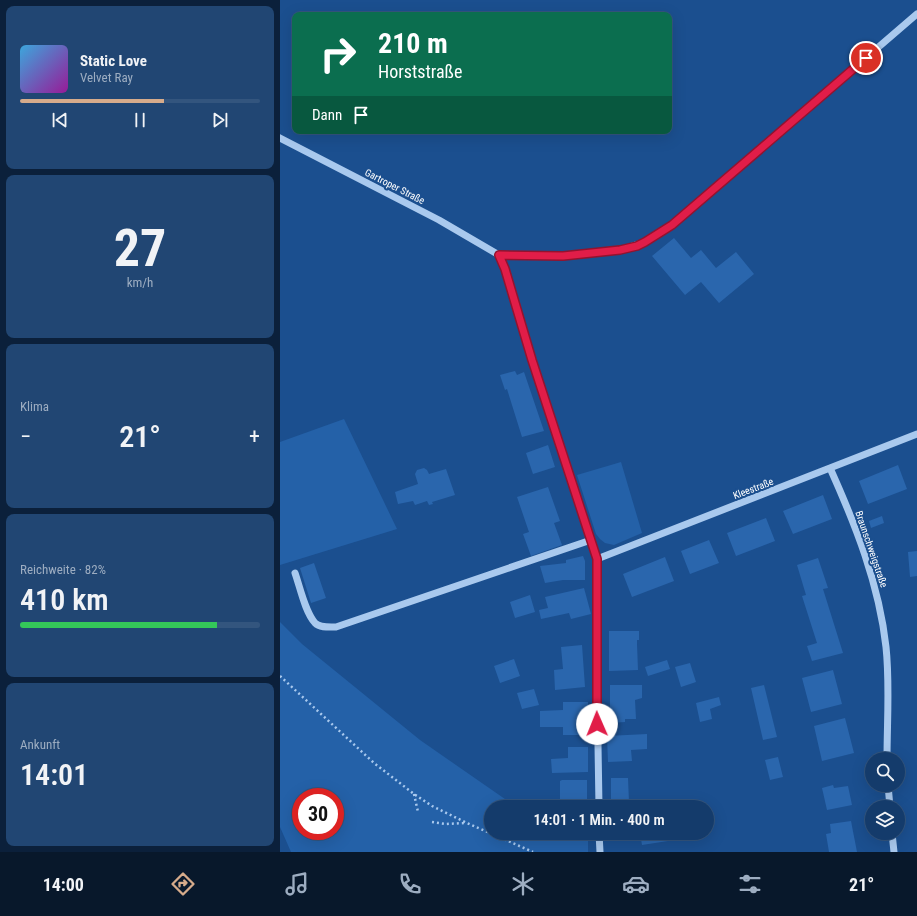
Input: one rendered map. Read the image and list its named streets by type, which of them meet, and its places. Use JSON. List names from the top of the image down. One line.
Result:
{"streets":{"street":["Gartroper Straße","Kleestraße","Braunschweigstraße"]},"crossings":[["Kleestraße","Braunschweigstraße"]],"page":{"turn":["210 m","Horststraße"],"song":["Static Love","Velvet Ray"],"then":"Dann","tile":[["27","km/h"],"Klima",["Reichweite · 82%","410 km"],["Ankunft","14:01"]],"heat":["−","21°","+"],"limit":"30","trip":"14:01 · 1 Min. · 400 m","tabs":["14:00","21°"]}}
